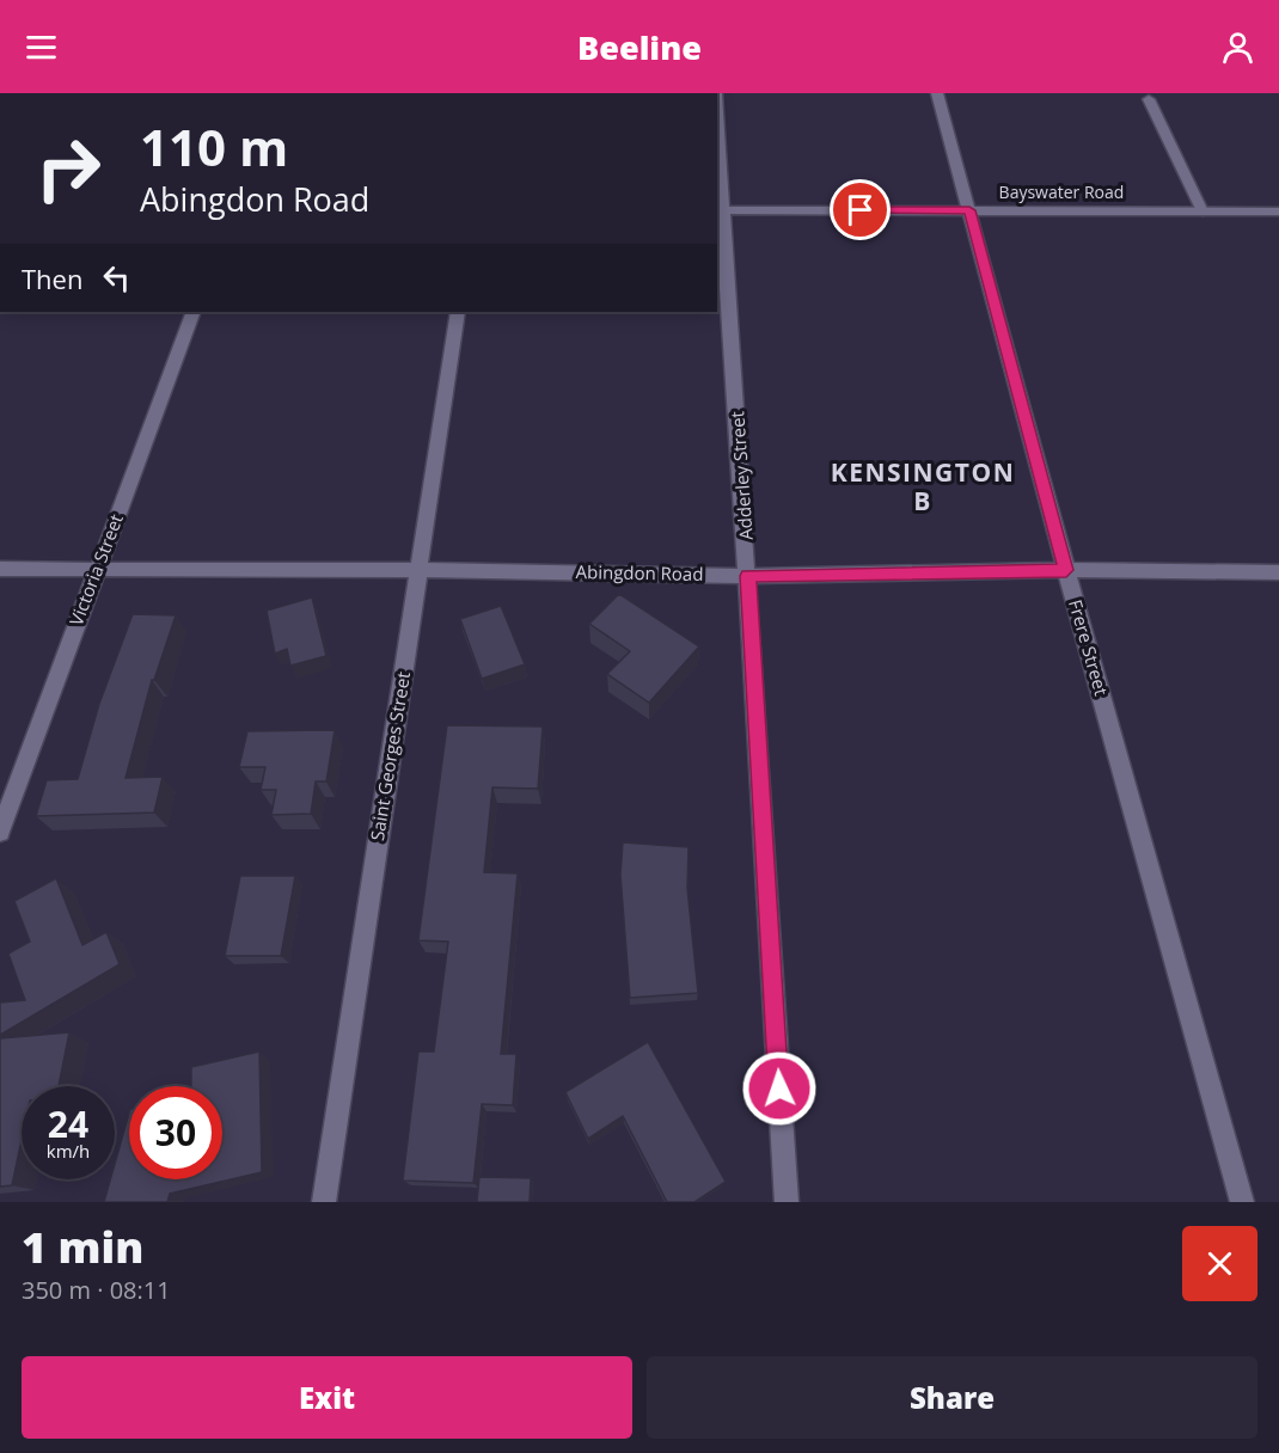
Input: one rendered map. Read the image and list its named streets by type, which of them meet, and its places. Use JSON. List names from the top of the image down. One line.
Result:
{"streets":{"street":["Bayswater Road","Adderley Street","Victoria Street","Abingdon Road","Frere Street","Saint Georges Street"]},"crossings":[["Bayswater Road","Adderley Street"],["Bayswater Road","Frere Street"],["Adderley Street","Abingdon Road"],["Victoria Street","Abingdon Road"],["Abingdon Road","Frere Street"],["Abingdon Road","Saint Georges Street"]],"districts":["KENSINGTON B"],"page":{"header":"Beeline","turn":["110 m","Abingdon Road"],"then":"Then","speed":"24 km/h","limit":"30","heading":["1 min","350 m · 08:11"],"buttons":["Exit","Share"]}}
